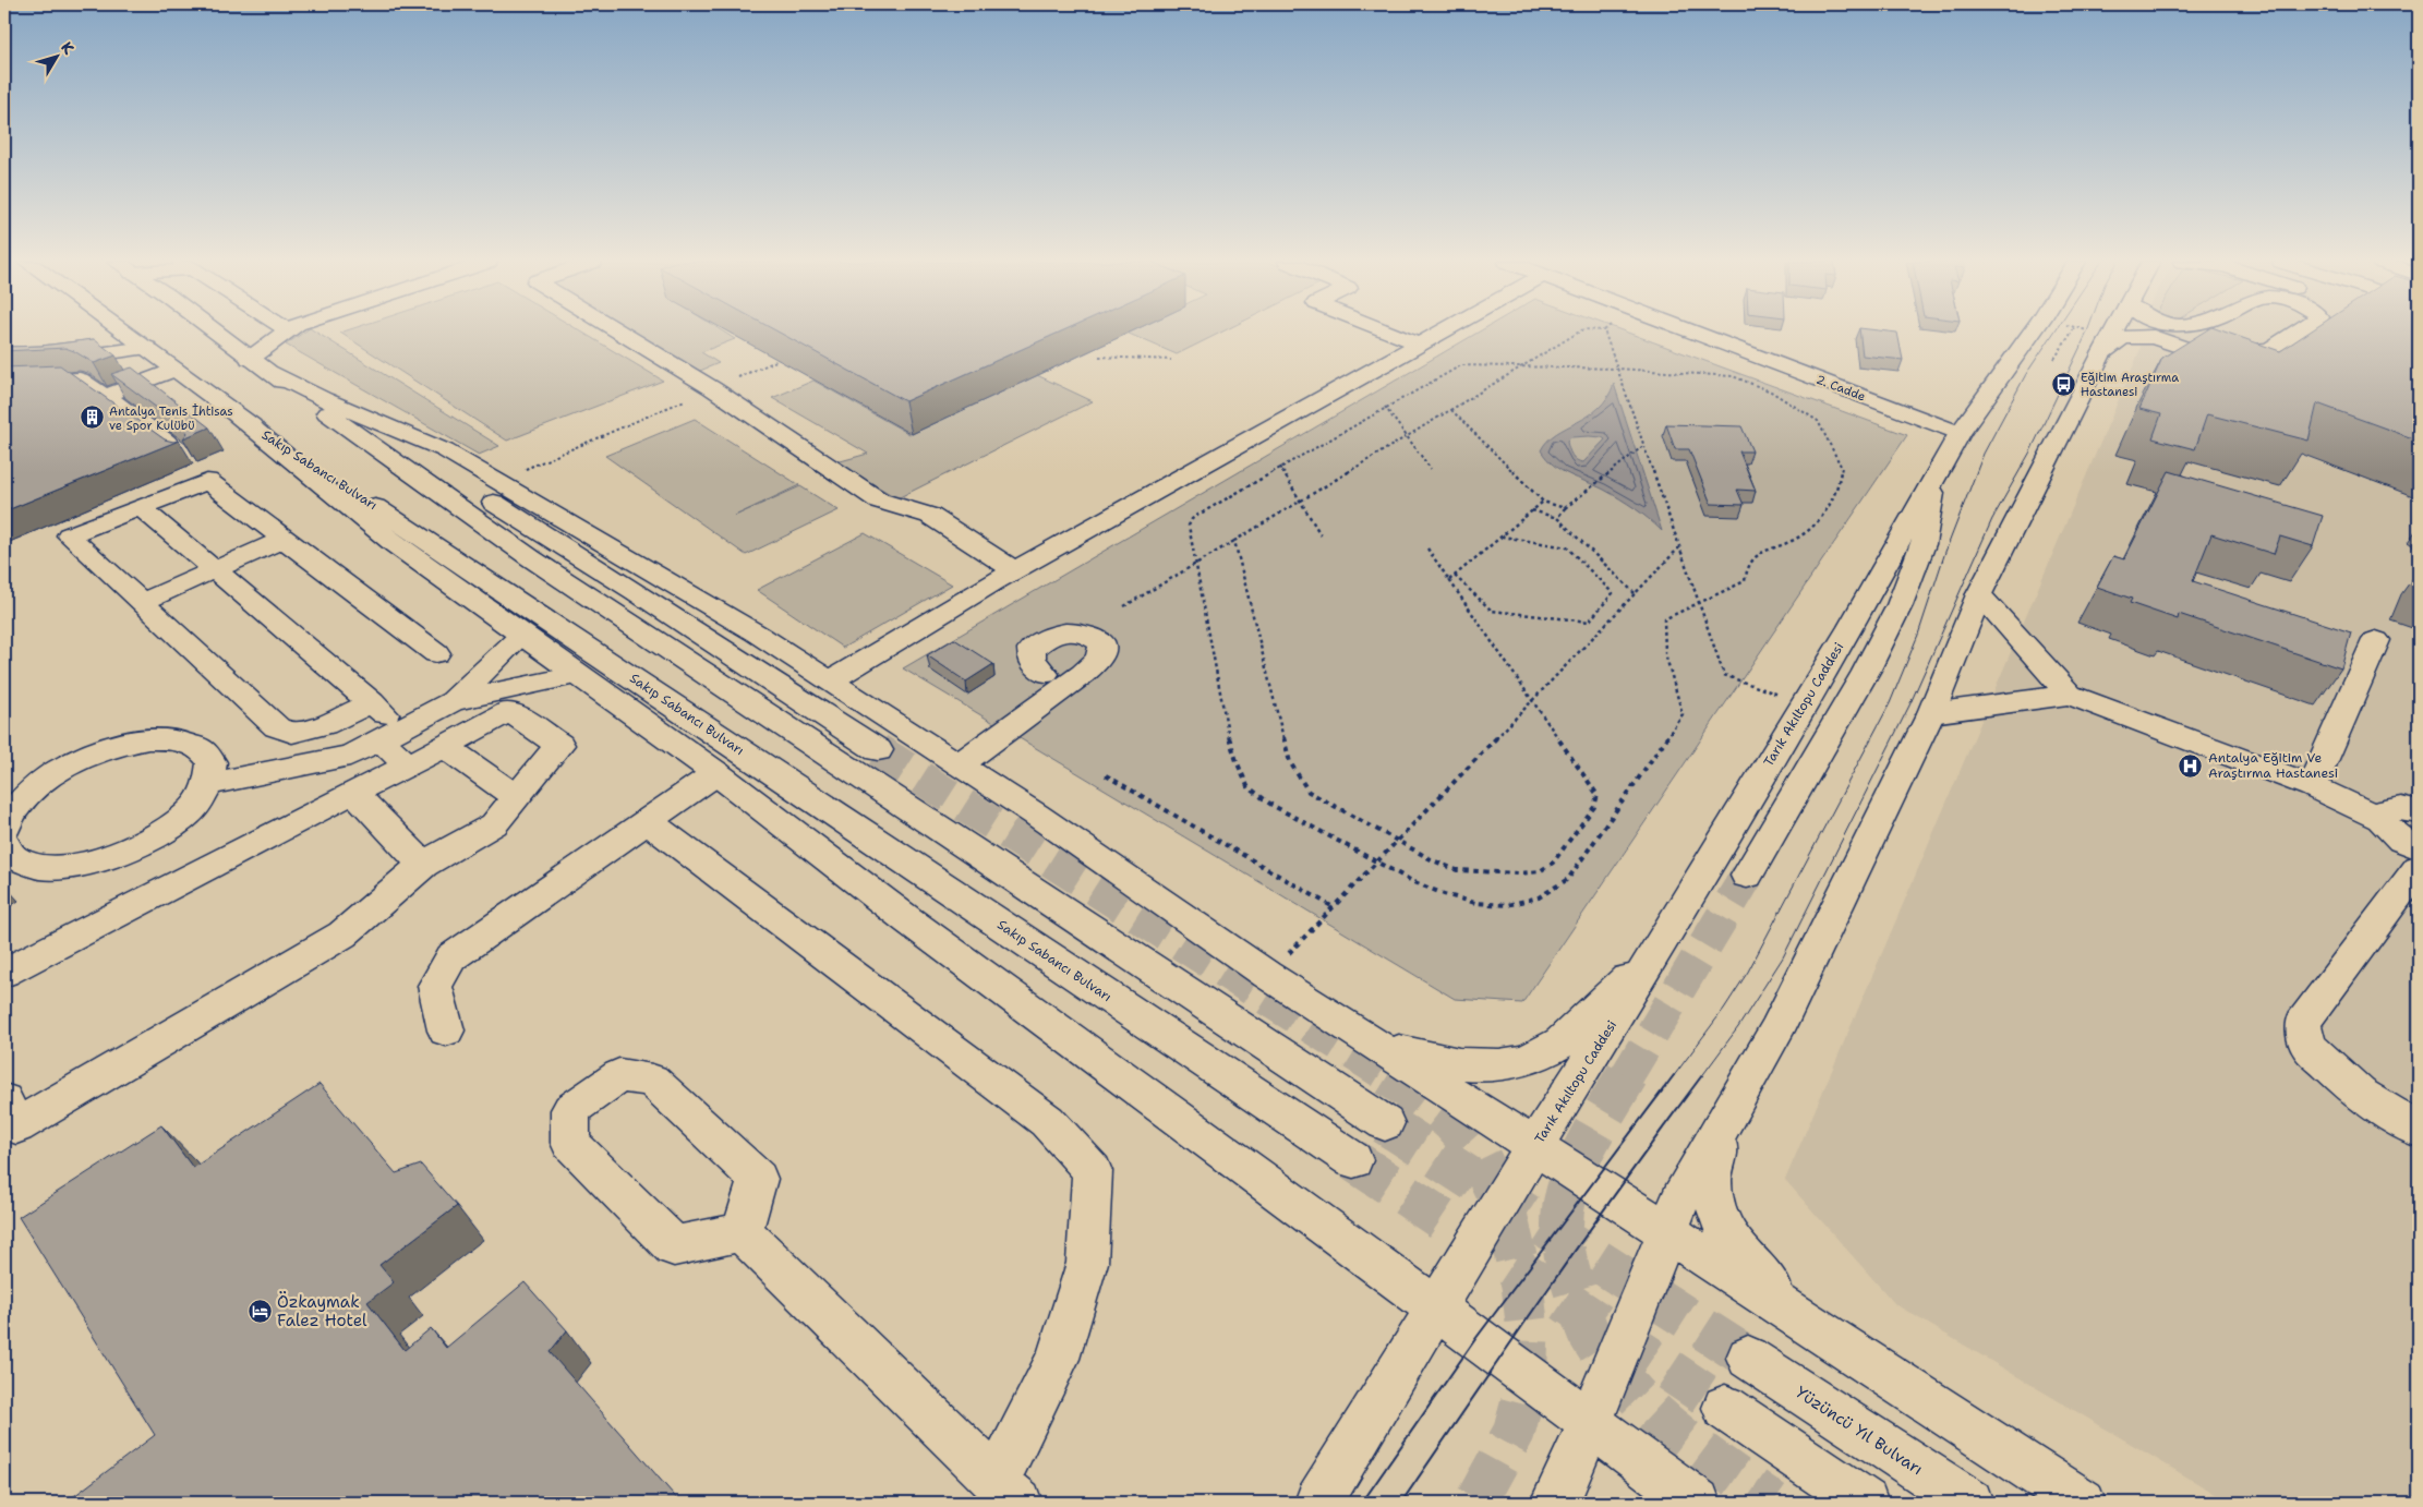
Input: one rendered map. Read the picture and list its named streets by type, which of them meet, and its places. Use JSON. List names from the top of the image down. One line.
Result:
{"streets":{"main road":["2. Cadde","Sakıp Sabancı Bulvarı","Tarık Akıltopu Caddesi","Yüzüncü Yıl Bulvarı"]},"crossings":[["2. Cadde","Tarık Akıltopu Caddesi"]],"places":{"bus stop":["Eğitim Araştırma Hastanesi"],"building":["Antalya Tenis İhtisas ve Spor Kulübü"],"hospital":["Antalya Eğitim Ve Araştırma Hastanesi"],"hotel":["Özkaymak Falez Hotel"]},"north":"top right"}
